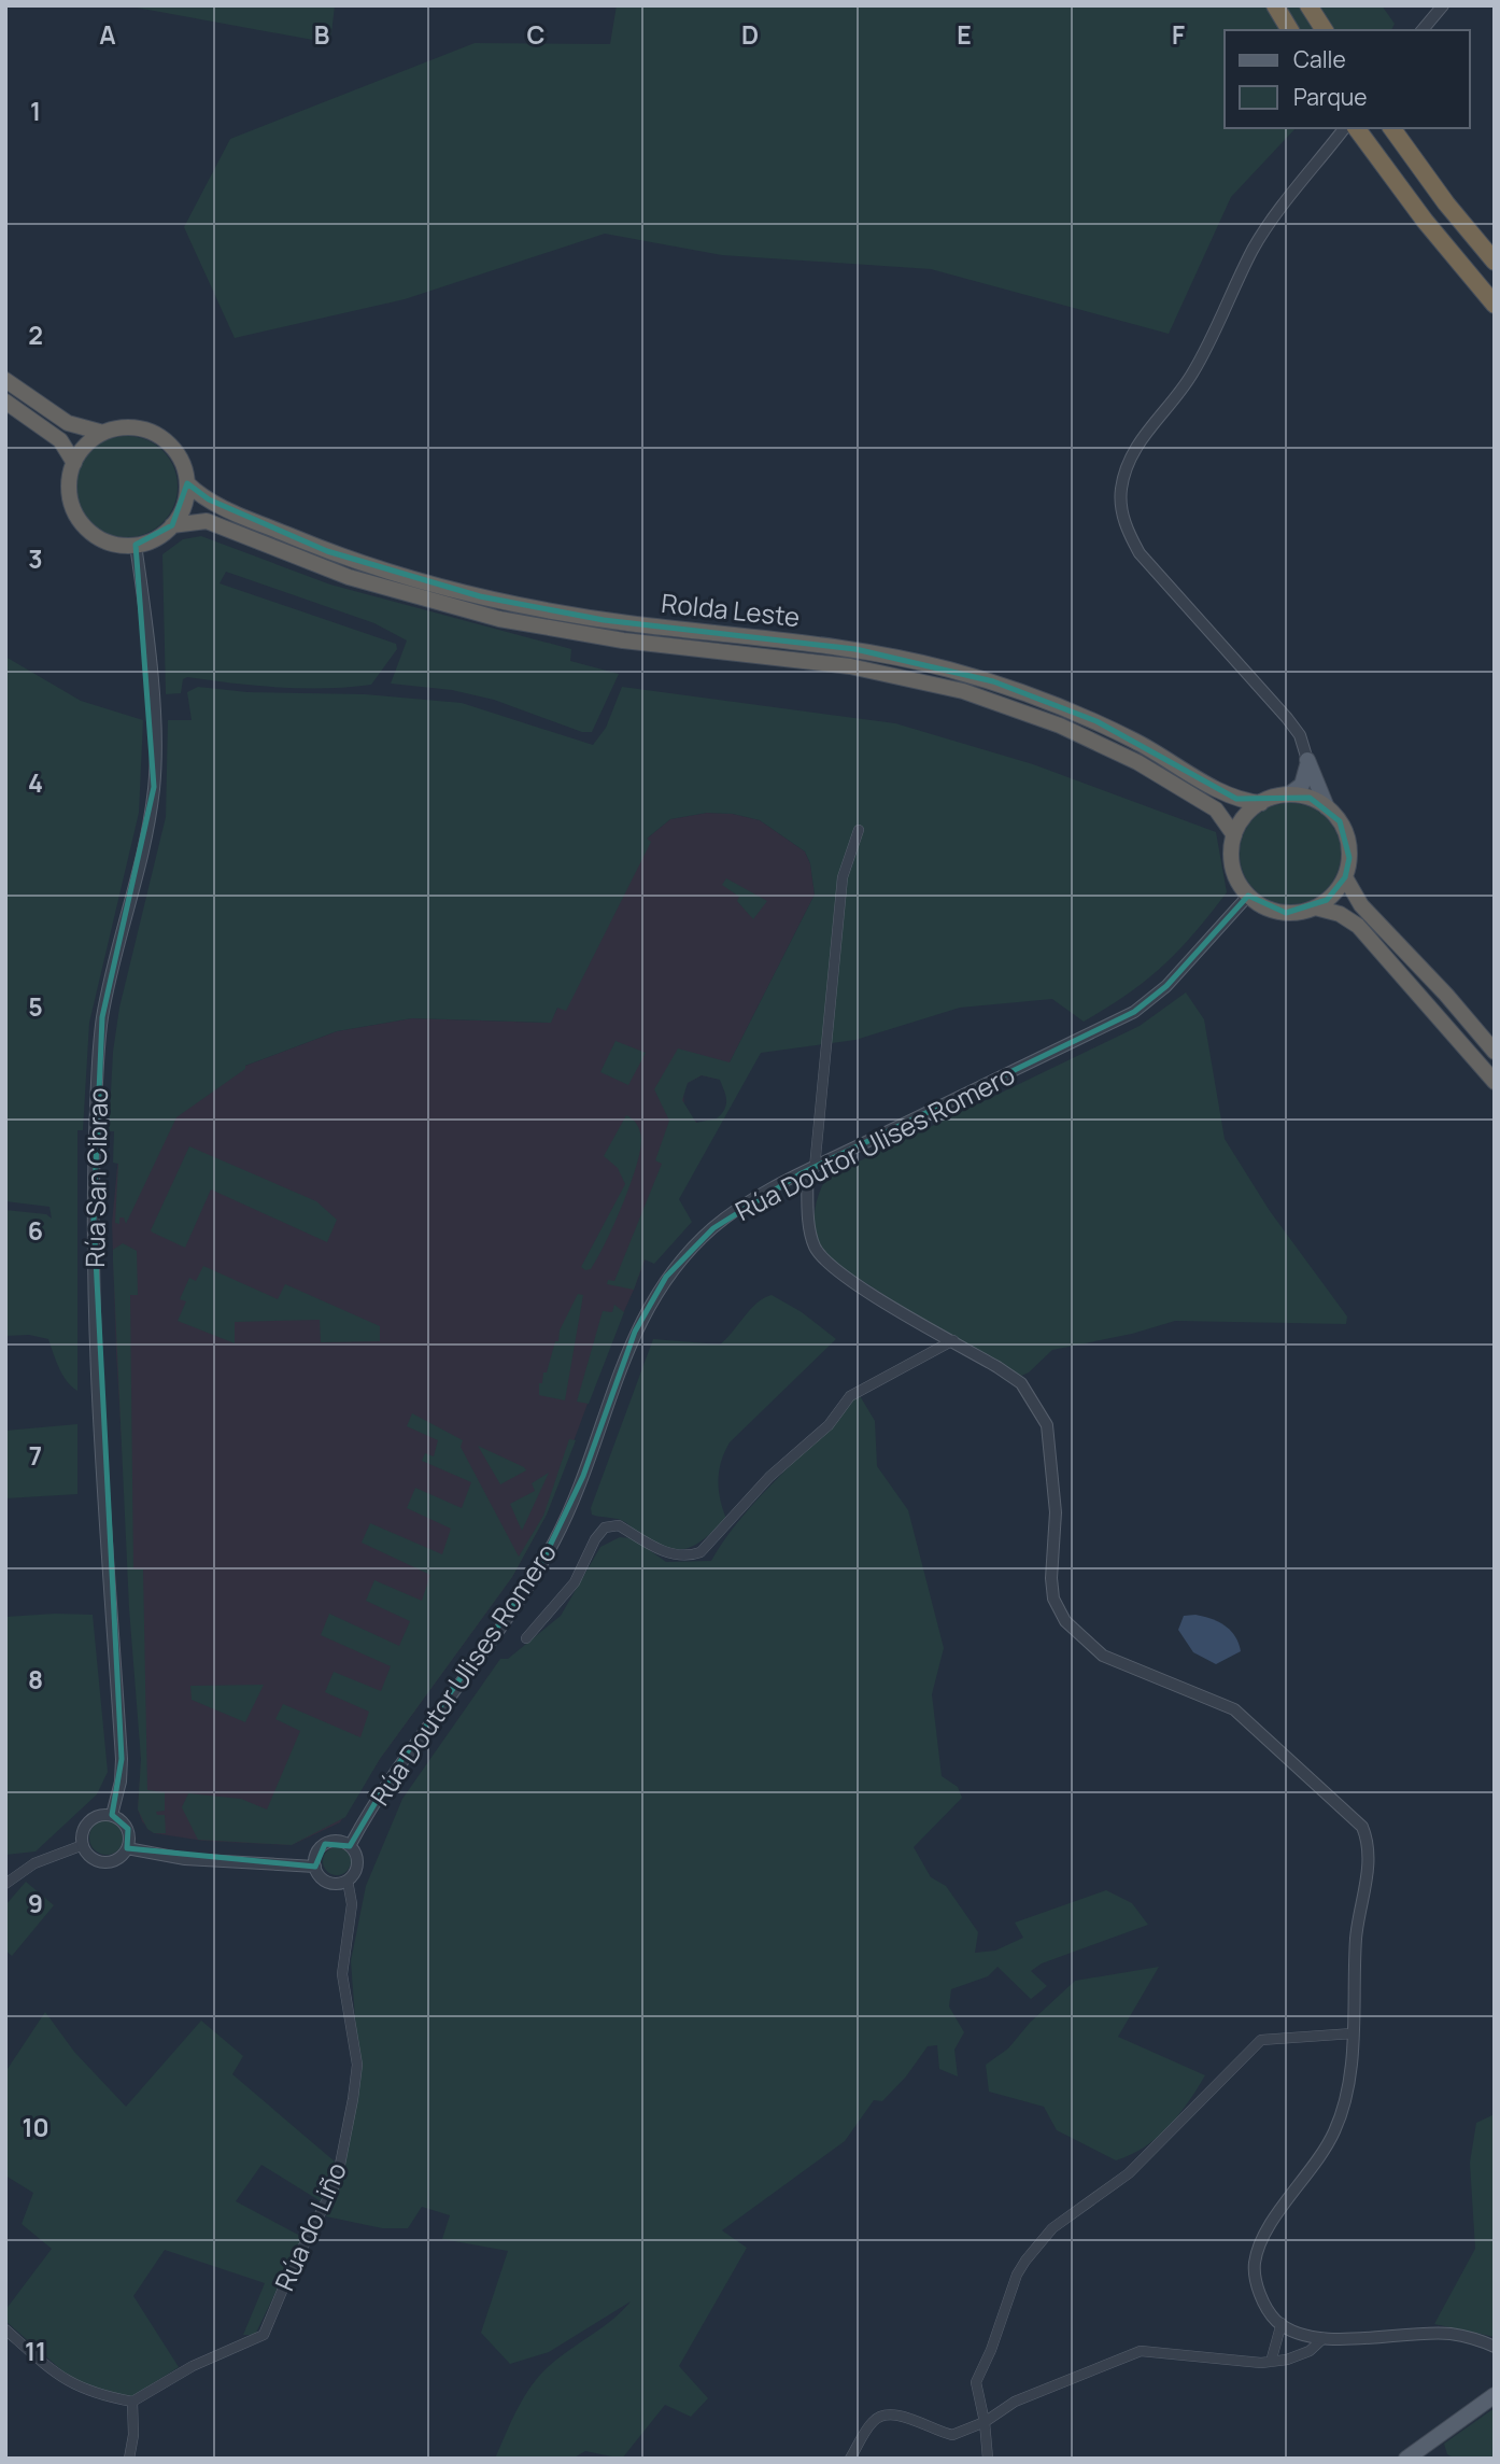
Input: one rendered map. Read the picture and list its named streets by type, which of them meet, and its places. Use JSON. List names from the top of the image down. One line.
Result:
{"streets":{"highway":["Rolda Leste"],"street":["Rúa Doutor Ulises Romero","Rúa San Cibrao","Rúa do Liño"]},"crossings":[["Rolda Leste","Rúa Doutor Ulises Romero"],["Rolda Leste","Rúa San Cibrao"],["Rúa Doutor Ulises Romero","Rúa do Liño"]],"legend":["Calle","Parque"],"grid":{"columns":["A","B","C","D","E","F"],"rows":["1","2","3","4","5","6","7","8","9","10","11"]}}
